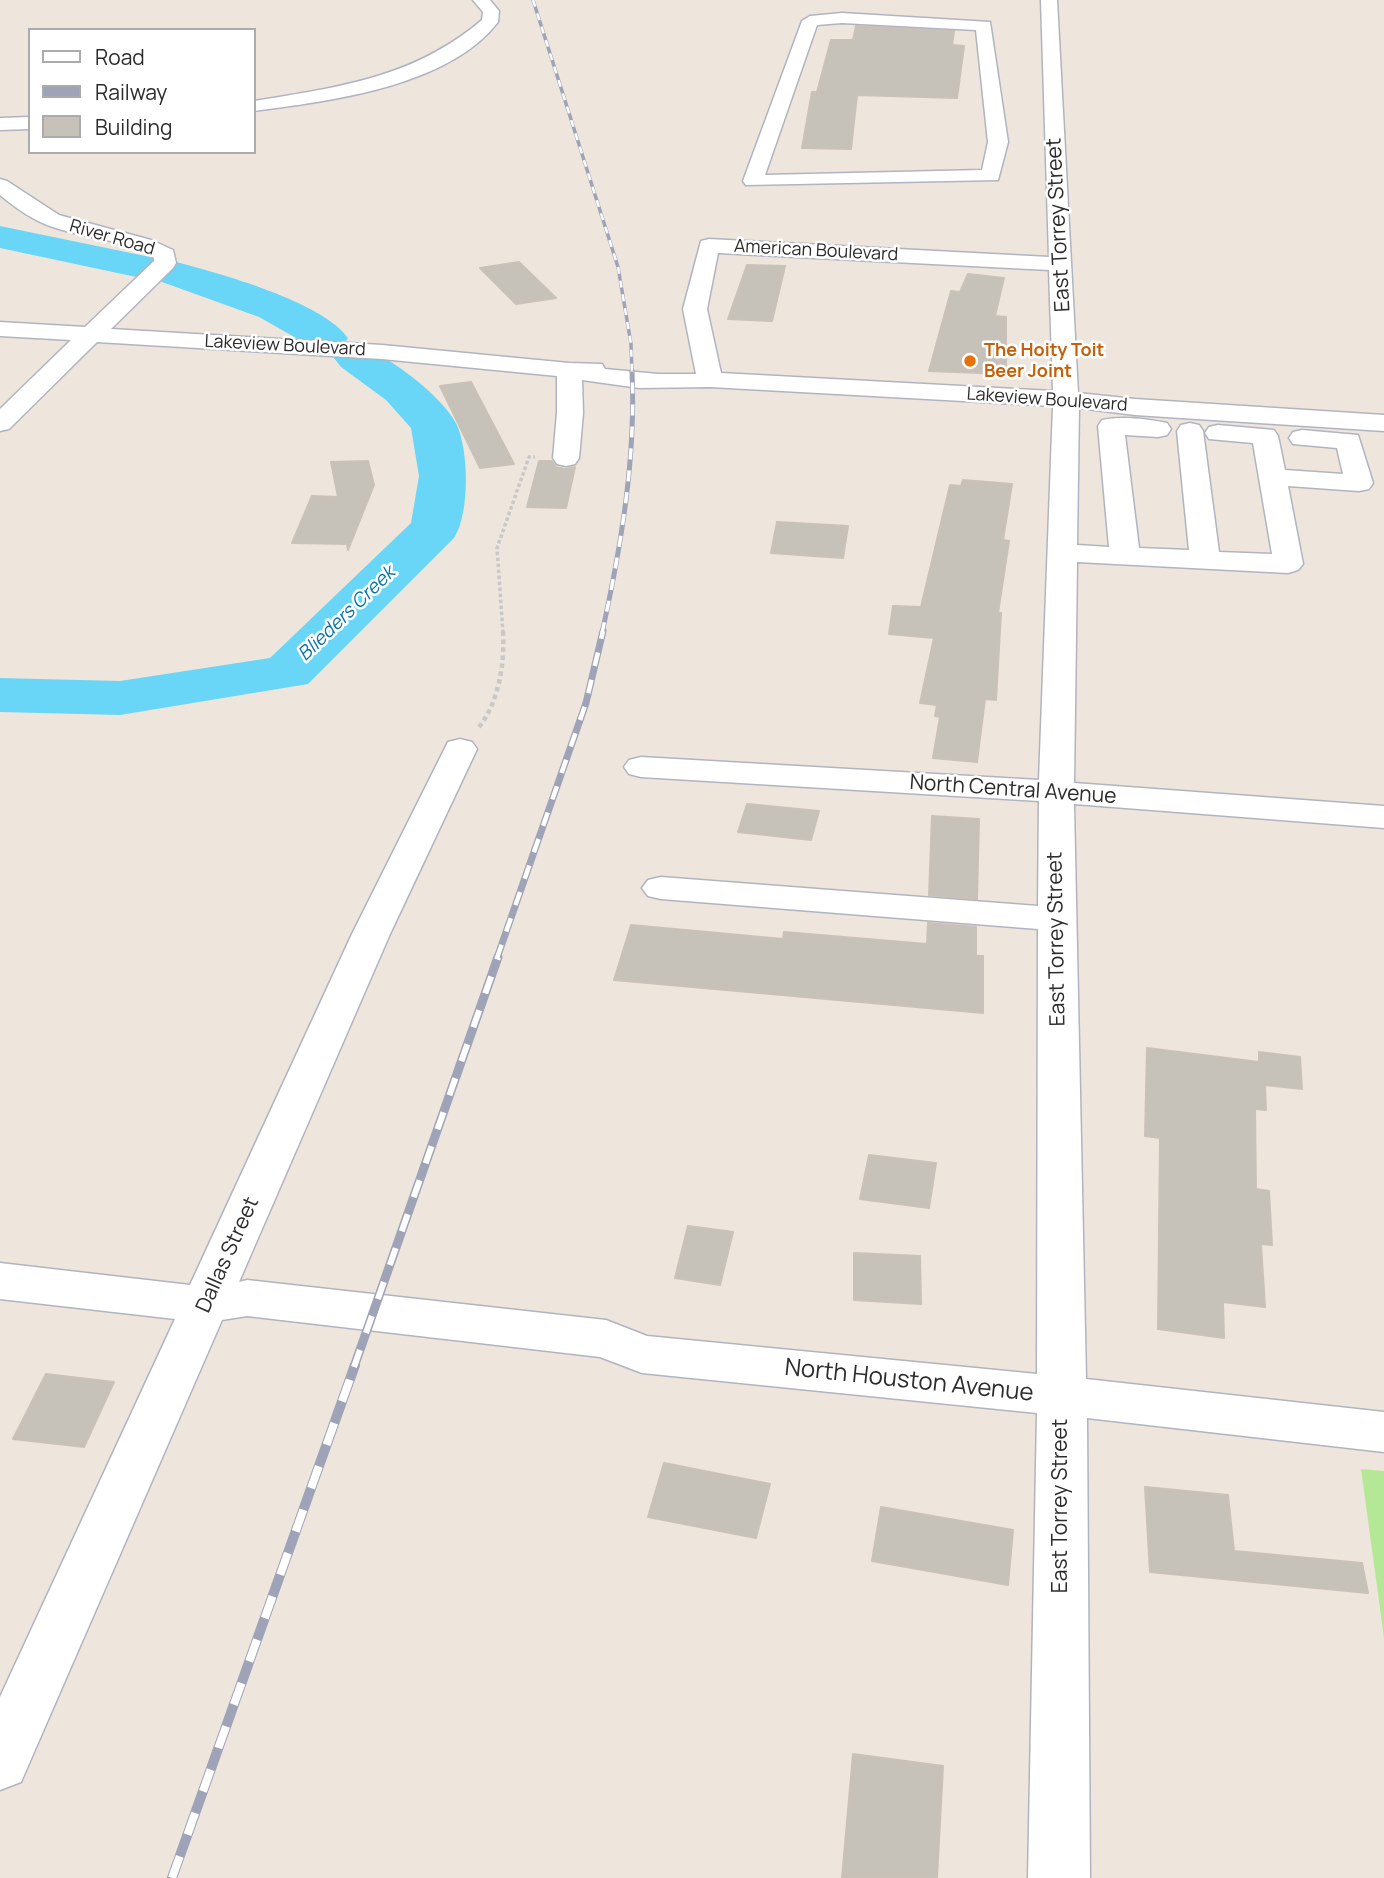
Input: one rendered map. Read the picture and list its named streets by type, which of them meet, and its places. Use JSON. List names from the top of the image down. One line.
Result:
{"streets":{"street":["East Torrey Street","River Road","American Boulevard","Lakeview Boulevard","North Central Avenue","Dallas Street","North Houston Avenue"]},"crossings":[["East Torrey Street","American Boulevard"],["East Torrey Street","Lakeview Boulevard"],["East Torrey Street","North Central Avenue"],["East Torrey Street","North Houston Avenue"],["River Road","Lakeview Boulevard"],["American Boulevard","Lakeview Boulevard"],["Dallas Street","North Houston Avenue"]],"water":["Blieders Creek"],"places":["The Hoity Toit Beer Joint"],"legend":["Road","Railway","Building"]}
